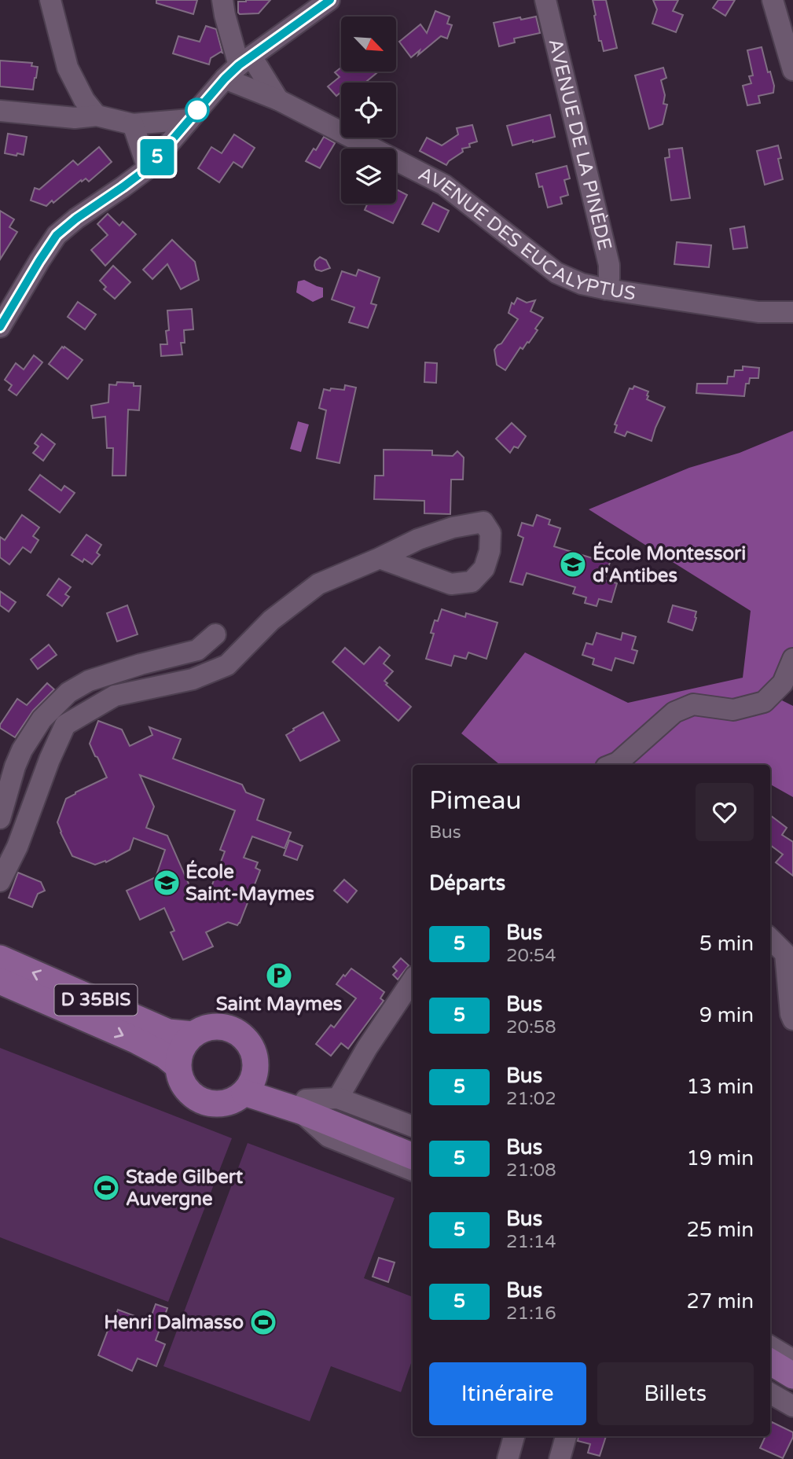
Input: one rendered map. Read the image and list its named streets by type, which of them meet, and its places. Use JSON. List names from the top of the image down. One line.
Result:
{"streets":{"main road":["D 35BIS"],"street":["AVENUE DE LA PINÈDE","AVENUE DES EUCALYPTUS"]},"crossings":[["AVENUE DE LA PINÈDE","AVENUE DES EUCALYPTUS"]],"places":{"school or university":["École Montessori d'Antibes","École Saint-Maymes"],"parking":["Saint Maymes"],"sports":["Stade Gilbert Auvergne","Henri Dalmasso"]},"lines":["bus line 5"],"north":"bottom right","page":{"on_map":"5","heading":[["Pimeau","Bus"],"Départs"],"list":[{"mark":"5","name":"Bus","note":"20:54","value":"5 min"},{"mark":"5","name":"Bus","note":"20:58","value":"9 min"},{"mark":"5","name":"Bus","note":"21:02","value":"13 min"},{"mark":"5","name":"Bus","note":"21:08","value":"19 min"},{"mark":"5","name":"Bus","note":"21:14","value":"25 min"},{"mark":"5","name":"Bus","note":"21:16","value":"27 min"}],"buttons":["Itinéraire","Billets"]}}
